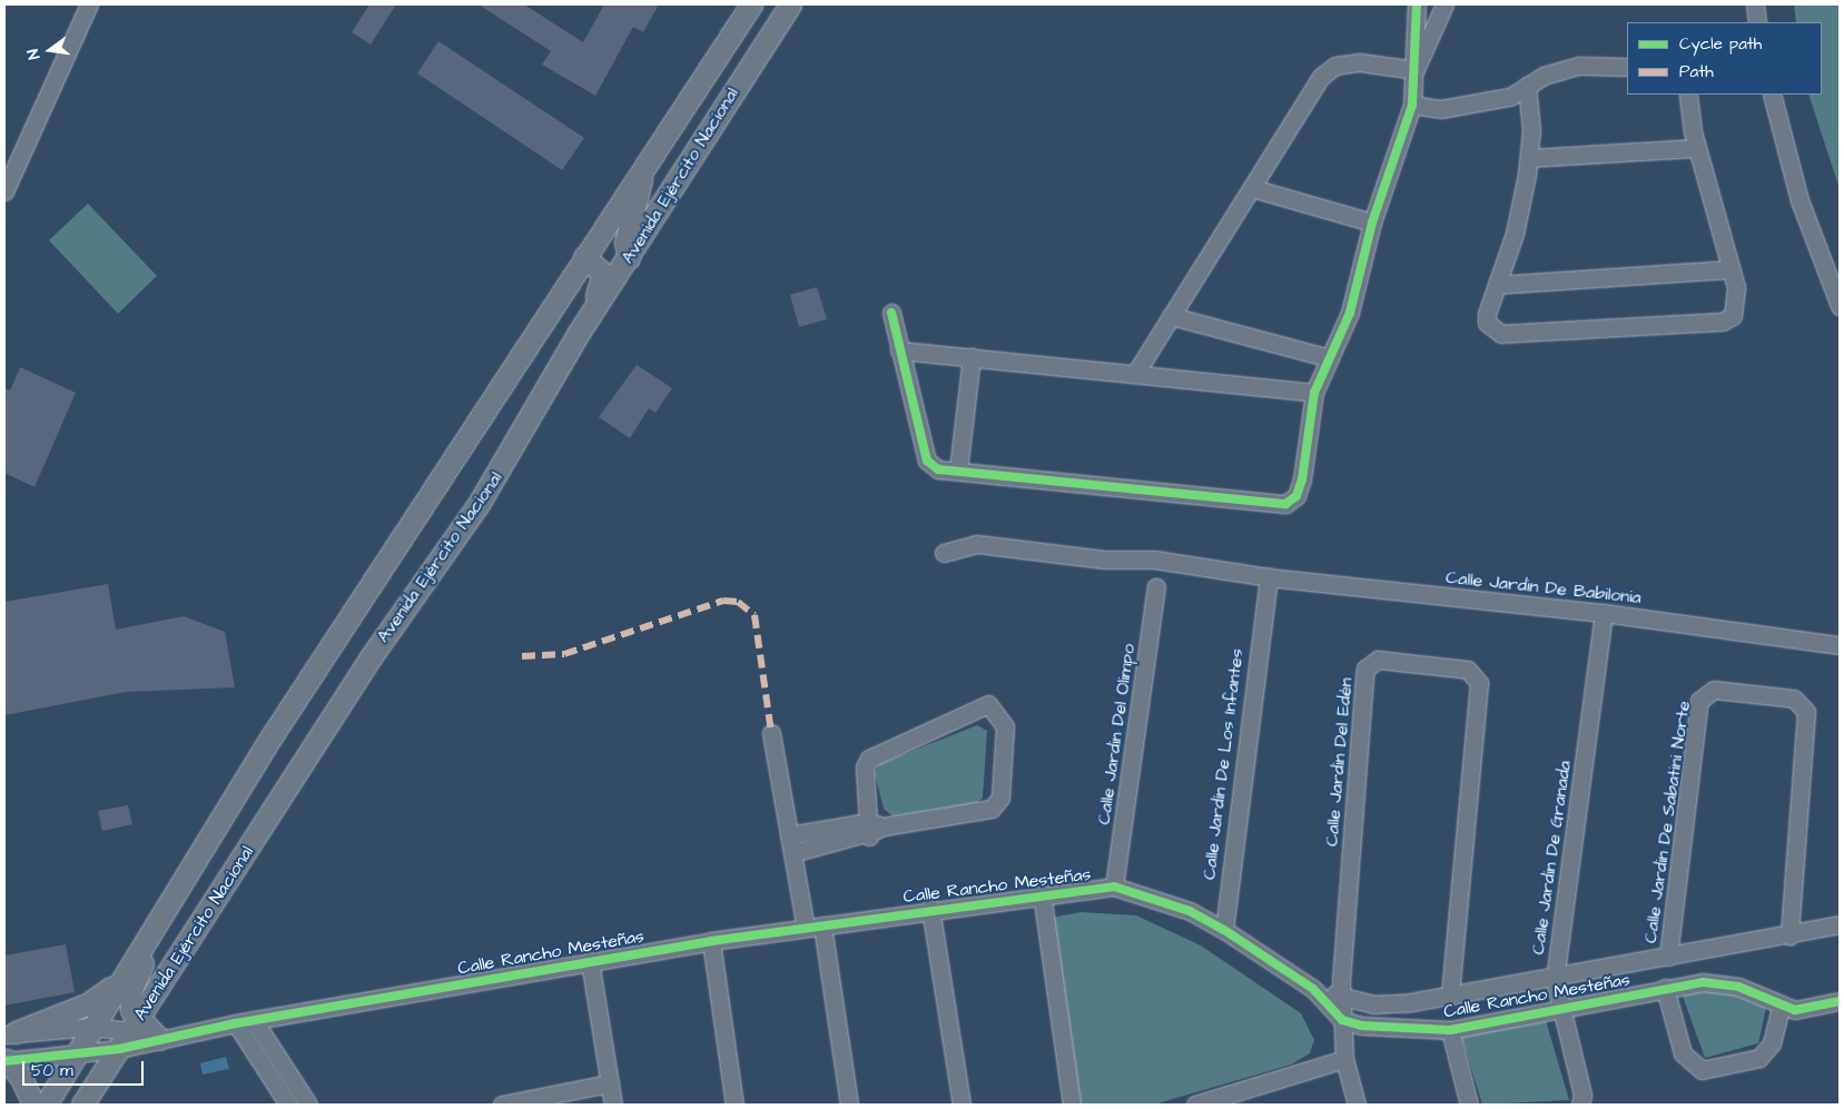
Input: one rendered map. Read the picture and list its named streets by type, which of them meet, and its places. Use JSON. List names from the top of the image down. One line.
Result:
{"streets":{"main road":["Avenida Ejército Nacional"],"street":["Calle Jardin De Babilonia","Calle Jardin Del Olimpo","Calle Jardin Del Edén","Calle Jardín De Los Infantes","Calle Jardin De Sabatini Norte","Calle Jardin De Granada","Calle Rancho Mesteñas"]},"crossings":[["Avenida Ejército Nacional","Calle Rancho Mesteñas"],["Calle Jardin De Babilonia","Calle Jardín De Los Infantes"],["Calle Jardin De Babilonia","Calle Jardin De Granada"],["Calle Jardin Del Olimpo","Calle Rancho Mesteñas"],["Calle Jardin Del Edén","Calle Rancho Mesteñas"],["Calle Jardín De Los Infantes","Calle Rancho Mesteñas"],["Calle Jardin De Sabatini Norte","Calle Rancho Mesteñas"],["Calle Jardin De Granada","Calle Rancho Mesteñas"]],"legend":["Cycle path","Path"],"scale_bar":"50 m","north":"left"}
